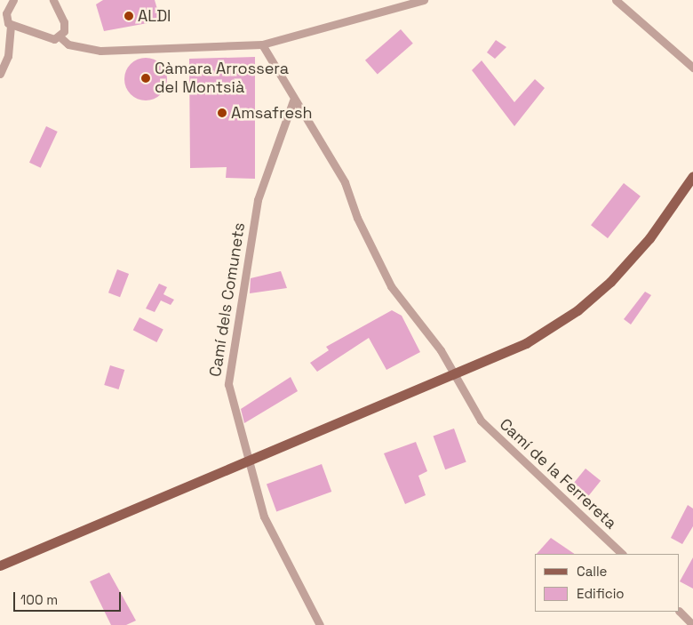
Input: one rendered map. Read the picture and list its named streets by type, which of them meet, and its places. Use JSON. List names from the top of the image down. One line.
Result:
{"streets":{"street":["Camí dels Comunets","Camí de la Ferrereta"]},"crossings":[["Camí dels Comunets","Camí de la Ferrereta"]],"places":["ALDI","Càmara Arrossera del Montsià","Amsafresh"],"legend":["Calle","Edificio"],"scale_bar":"100 m"}
